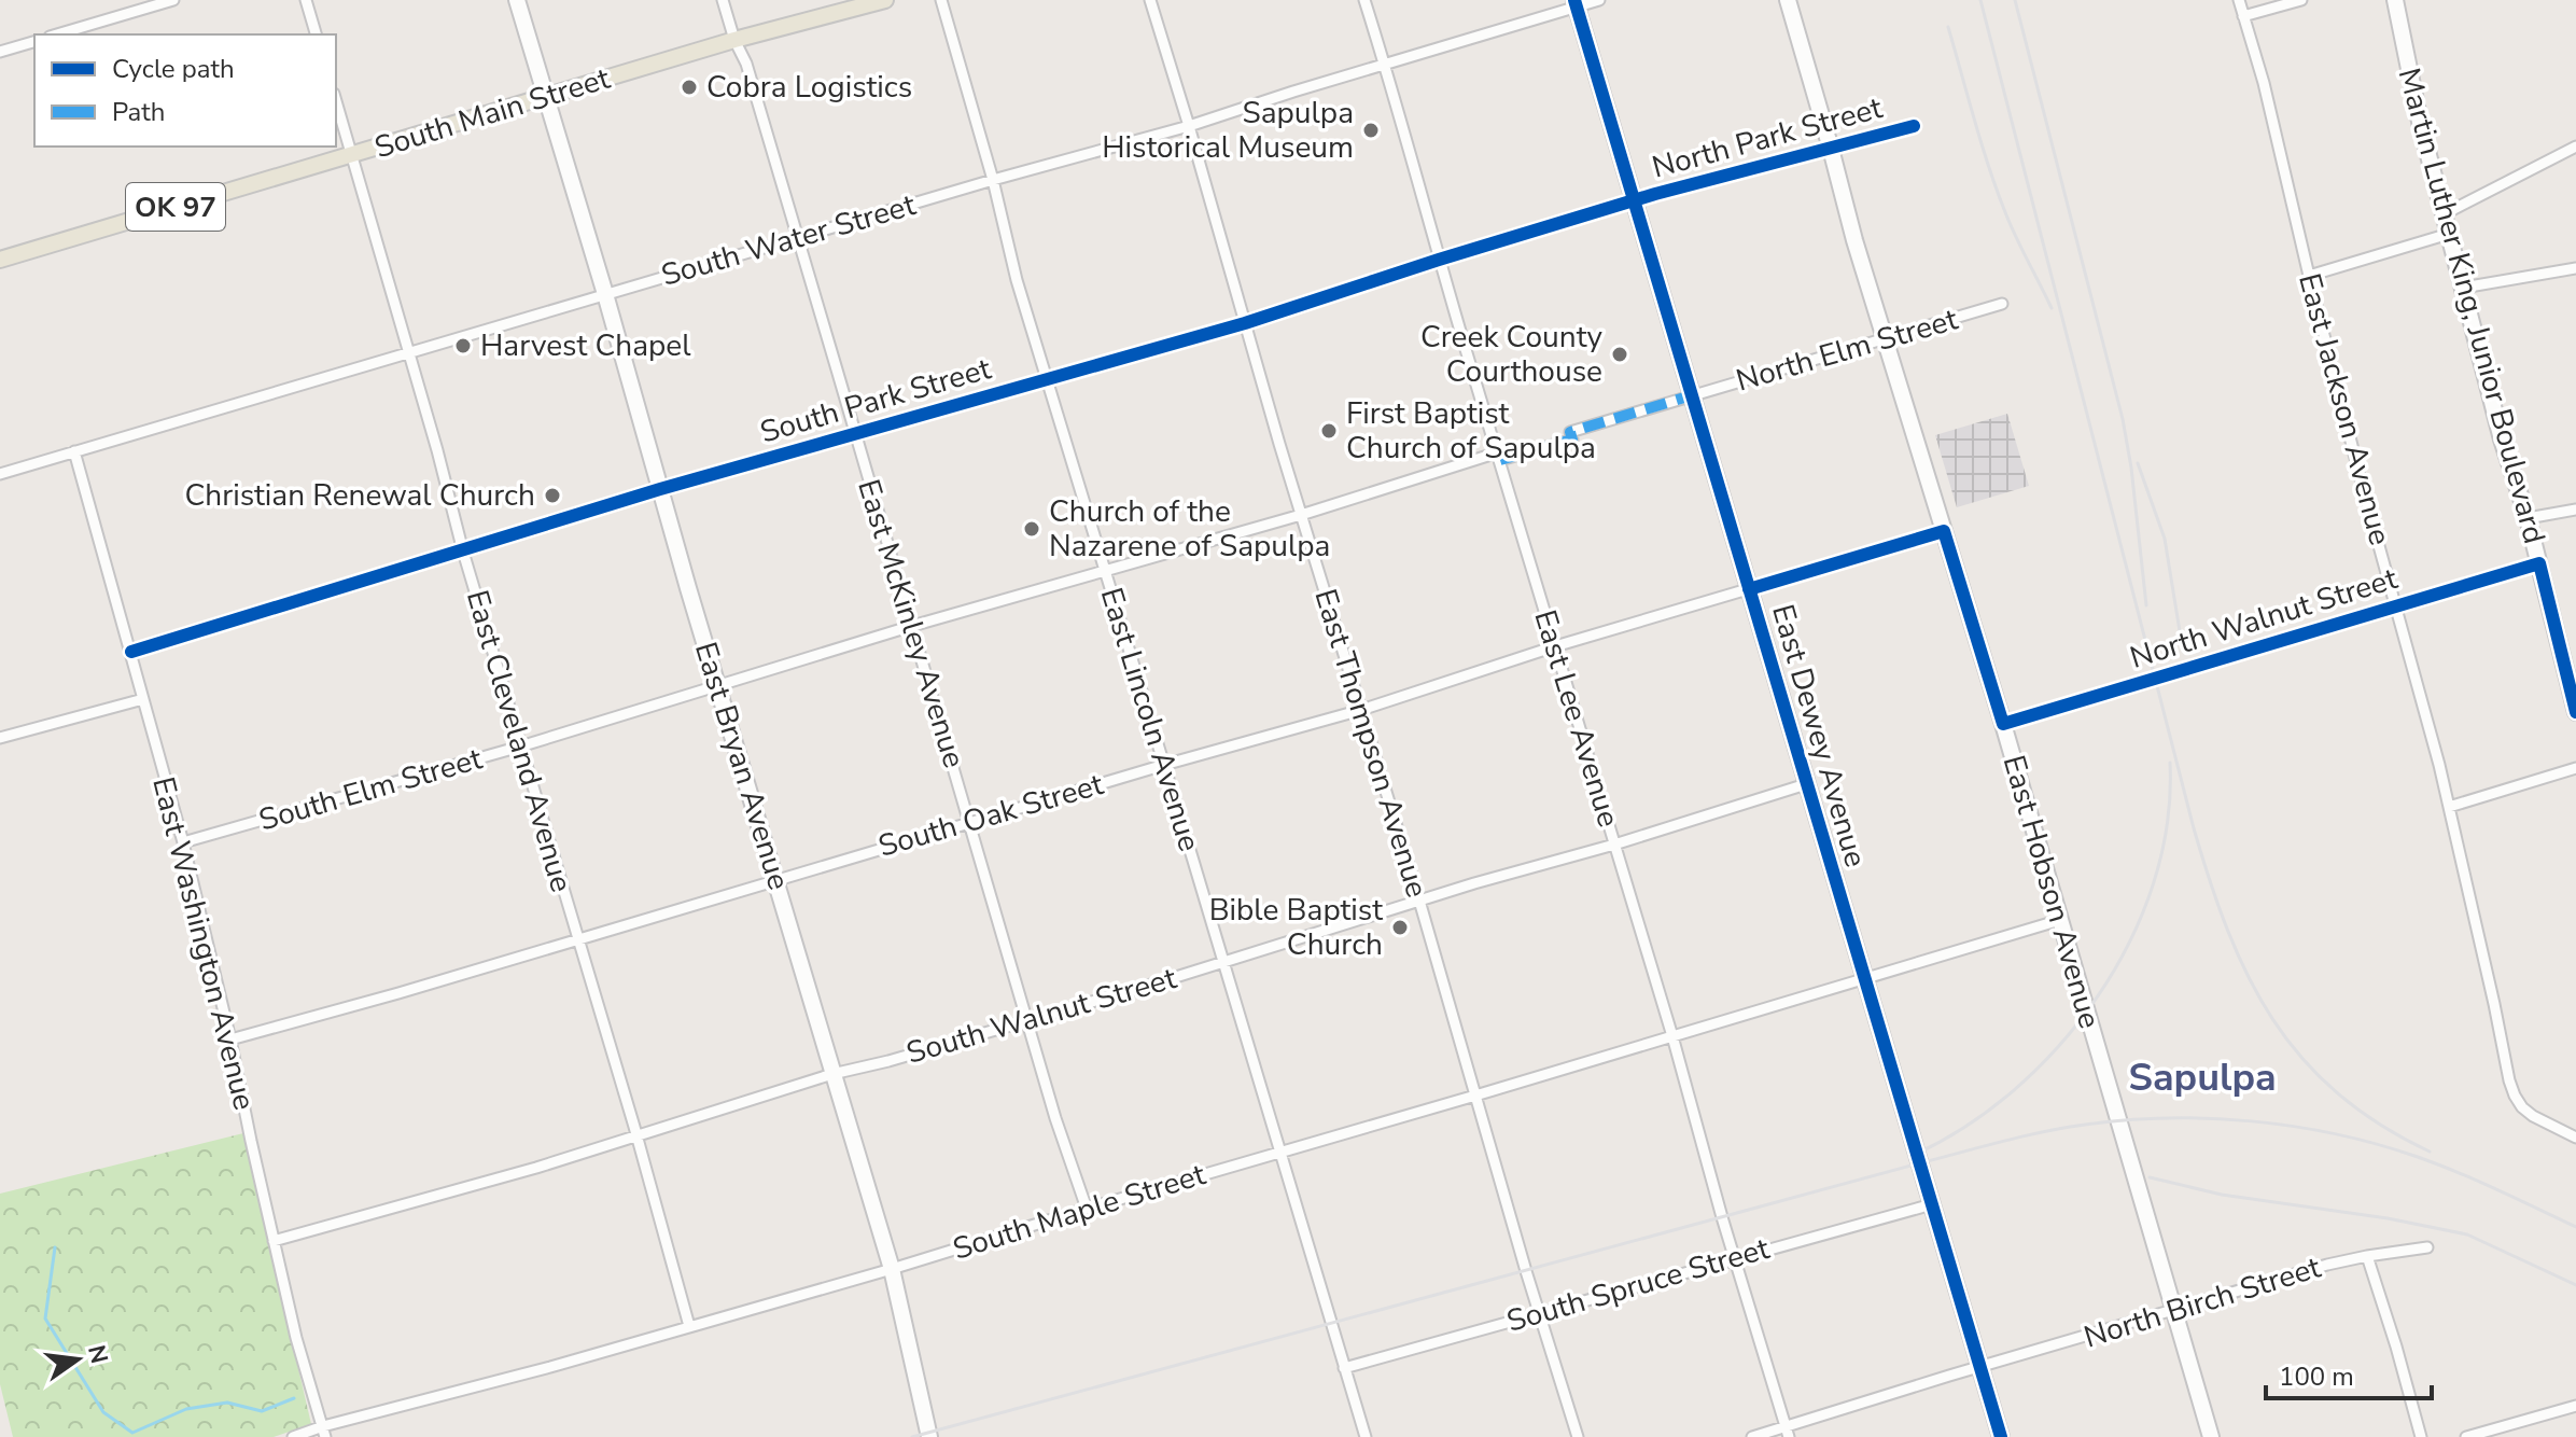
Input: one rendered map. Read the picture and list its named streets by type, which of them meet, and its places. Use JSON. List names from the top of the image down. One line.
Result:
{"streets":{"main road":["South Main Street","OK 97"],"street":["North Park Street","South Water Street","Martin Luther King, Junior Boulevard","North Elm Street","South Park Street","East Jackson Avenue","North Walnut Street","East McKinley Avenue","East Lee Avenue","East Lincoln Avenue","East Dewey Avenue","East Cleveland Avenue","East Thompson Avenue","East Bryan Avenue","South Elm Street","South Oak Street","East Hobson Avenue","East Washington Avenue","South Walnut Street","South Maple Street","South Spruce Street","North Birch Street"]},"crossings":[["South Main Street","East McKinley Avenue"],["South Main Street","East Cleveland Avenue"],["South Main Street","East Bryan Avenue"],["North Park Street","South Park Street"],["North Park Street","East Dewey Avenue"],["North Park Street","East Hobson Avenue"],["South Water Street","East McKinley Avenue"],["South Water Street","East Lee Avenue"],["South Water Street","East Lincoln Avenue"],["South Water Street","East Dewey Avenue"],["South Water Street","East Cleveland Avenue"],["South Water Street","East Thompson Avenue"],["South Water Street","East Bryan Avenue"],["South Water Street","East Washington Avenue"],["Martin Luther King, Junior Boulevard","North Walnut Street"],["North Elm Street","East Dewey Avenue"],["North Elm Street","South Elm Street"],["North Elm Street","East Hobson Avenue"],["South Park Street","East McKinley Avenue"],["South Park Street","East Lee Avenue"],["South Park Street","East Lincoln Avenue"],["South Park Street","East Dewey Avenue"],["South Park Street","East Cleveland Avenue"],["South Park Street","East Thompson Avenue"],["South Park Street","East Bryan Avenue"],["South Park Street","East Washington Avenue"],["East Jackson Avenue","North Walnut Street"],["North Walnut Street","East Hobson Avenue"],["East McKinley Avenue","South Elm Street"],["East McKinley Avenue","South Oak Street"],["East McKinley Avenue","South Walnut Street"],["East McKinley Avenue","South Maple Street"],["East Lee Avenue","South Elm Street"],["East Lee Avenue","South Oak Street"],["East Lee Avenue","South Walnut Street"],["East Lee Avenue","South Maple Street"],["East Lee Avenue","South Spruce Street"],["East Lee Avenue","North Birch Street"],["East Lincoln Avenue","South Elm Street"],["East Lincoln Avenue","South Oak Street"],["East Lincoln Avenue","South Walnut Street"],["East Lincoln Avenue","South Maple Street"],["East Lincoln Avenue","South Spruce Street"],["East Dewey Avenue","South Elm Street"],["East Dewey Avenue","South Oak Street"],["East Dewey Avenue","South Walnut Street"],["East Dewey Avenue","South Maple Street"],["East Dewey Avenue","South Spruce Street"],["East Dewey Avenue","North Birch Street"],["East Cleveland Avenue","South Elm Street"],["East Cleveland Avenue","South Oak Street"],["East Cleveland Avenue","South Walnut Street"],["East Cleveland Avenue","South Maple Street"],["East Thompson Avenue","South Elm Street"],["East Thompson Avenue","South Oak Street"],["East Thompson Avenue","South Walnut Street"],["East Thompson Avenue","South Maple Street"],["East Thompson Avenue","South Spruce Street"],["East Bryan Avenue","South Elm Street"],["East Bryan Avenue","South Oak Street"],["East Bryan Avenue","South Walnut Street"],["East Bryan Avenue","South Maple Street"],["South Elm Street","East Washington Avenue"],["South Oak Street","East Hobson Avenue"],["South Oak Street","East Washington Avenue"],["East Hobson Avenue","South Maple Street"],["East Hobson Avenue","North Birch Street"],["East Washington Avenue","South Walnut Street"],["East Washington Avenue","South Maple Street"]],"districts":["Sapulpa"],"places":["Cobra Logistics","Sapulpa Historical Museum","Harvest Chapel","Creek County Courthouse","First Baptist Church of Sapulpa","Christian Renewal Church","Church of the Nazarene of Sapulpa","Bible Baptist Church"],"legend":["Cycle path","Path"],"scale_bar":"100 m","north":"right"}
